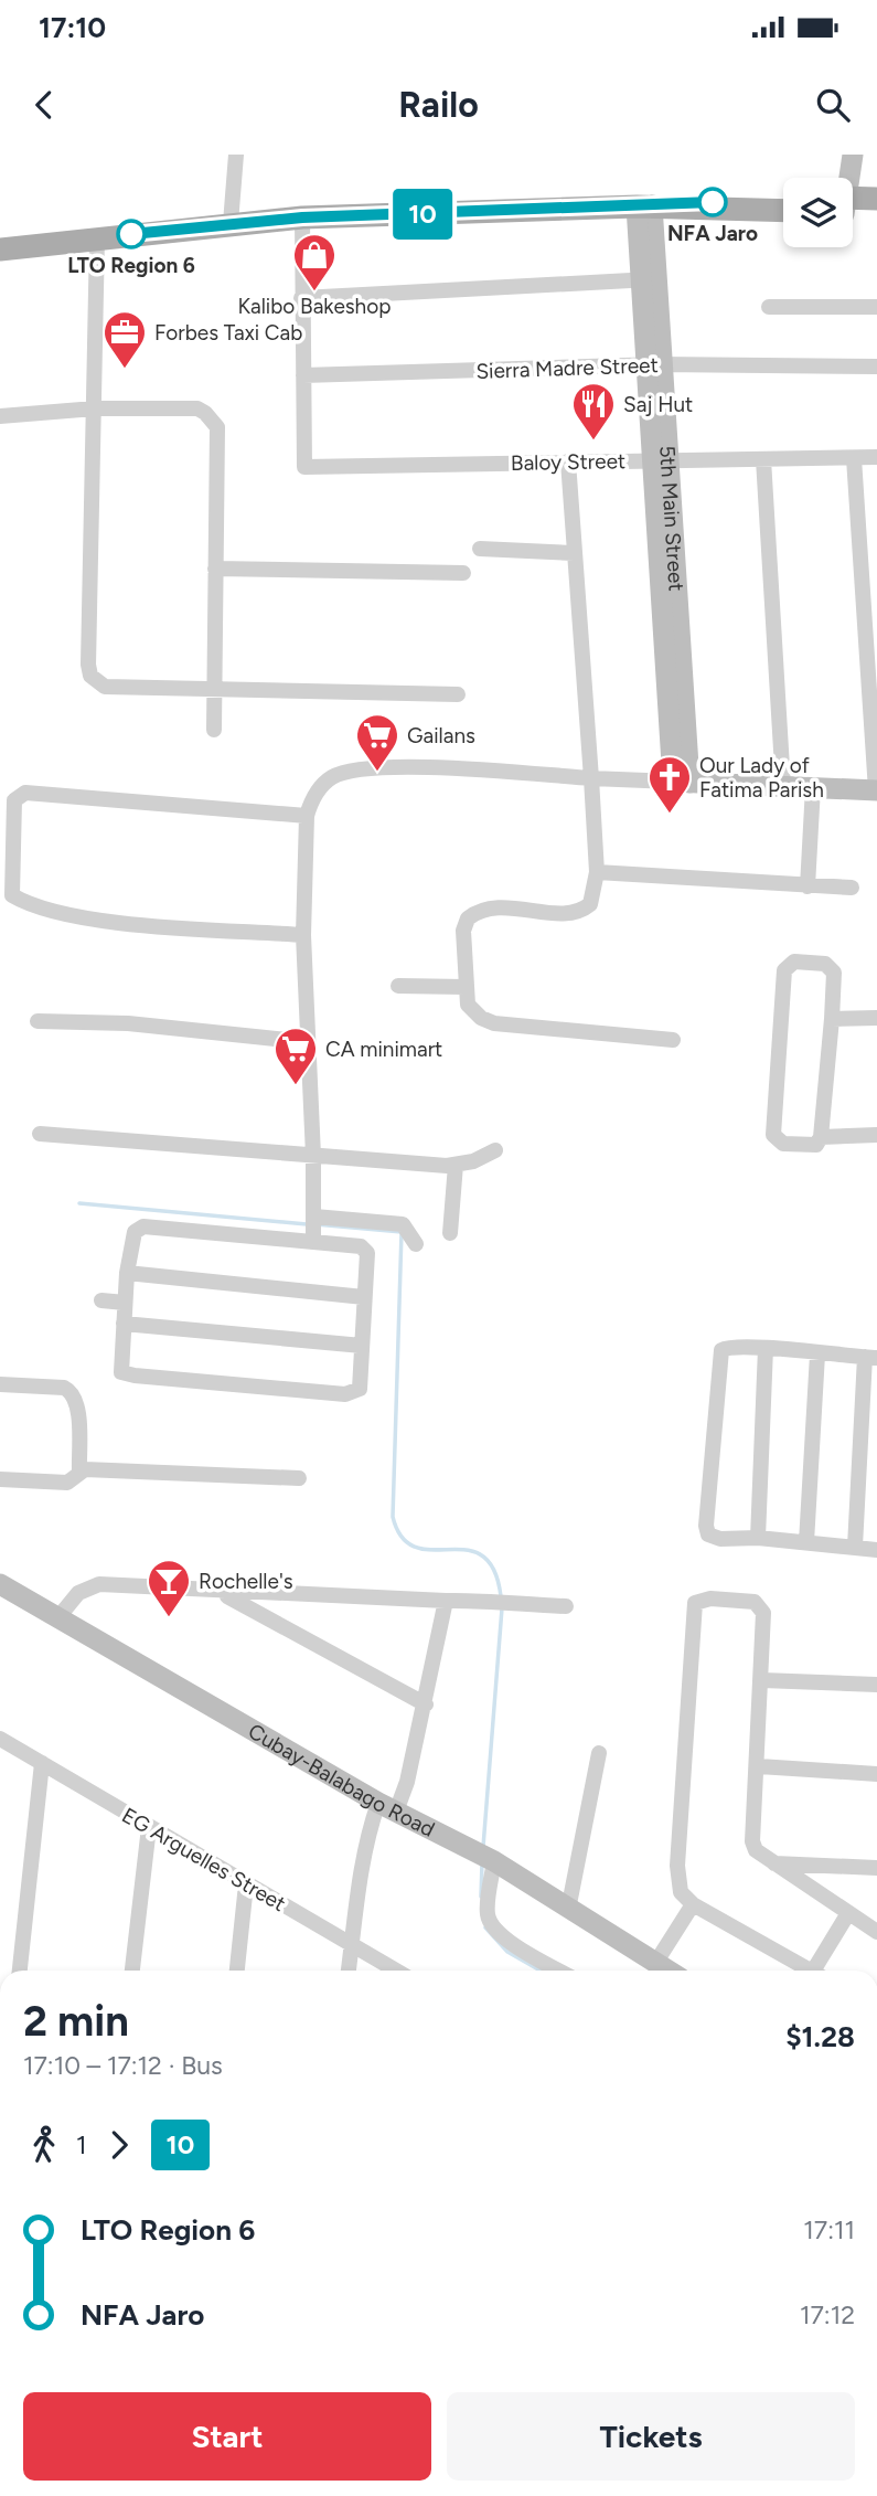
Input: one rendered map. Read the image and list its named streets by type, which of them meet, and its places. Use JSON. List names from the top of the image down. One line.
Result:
{"streets":{"main road":["5th Main Street","Cubay-Balabago Road"],"street":["Sierra Madre Street","Baloy Street","EG Arguelles Street"]},"crossings":[["Sierra Madre Street","Baloy Street"],["Sierra Madre Street","5th Main Street"],["Baloy Street","5th Main Street"]],"places":{"other":["NFA Jaro","LTO Region 6"],"shop":["Kalibo Bakeshop"],"office":["Forbes Taxi Cab"],"restaurant":["Saj Hut"],"supermarket":["Gailans","CA minimart"],"church":["Our Lady of Fatima Parish"],"bar":["Rochelle's"]},"lines":["bus line 10"],"page":{"status":"17:10","header":"Railo","on_map":"10","heading":["2 min","17:10 – 17:12 · Bus","$1.28"],"legs":["1","10"],"list":[{"name":"LTO Region 6","value":"17:11"},{"name":"NFA Jaro","value":"17:12"}],"buttons":["Start","Tickets"]}}
